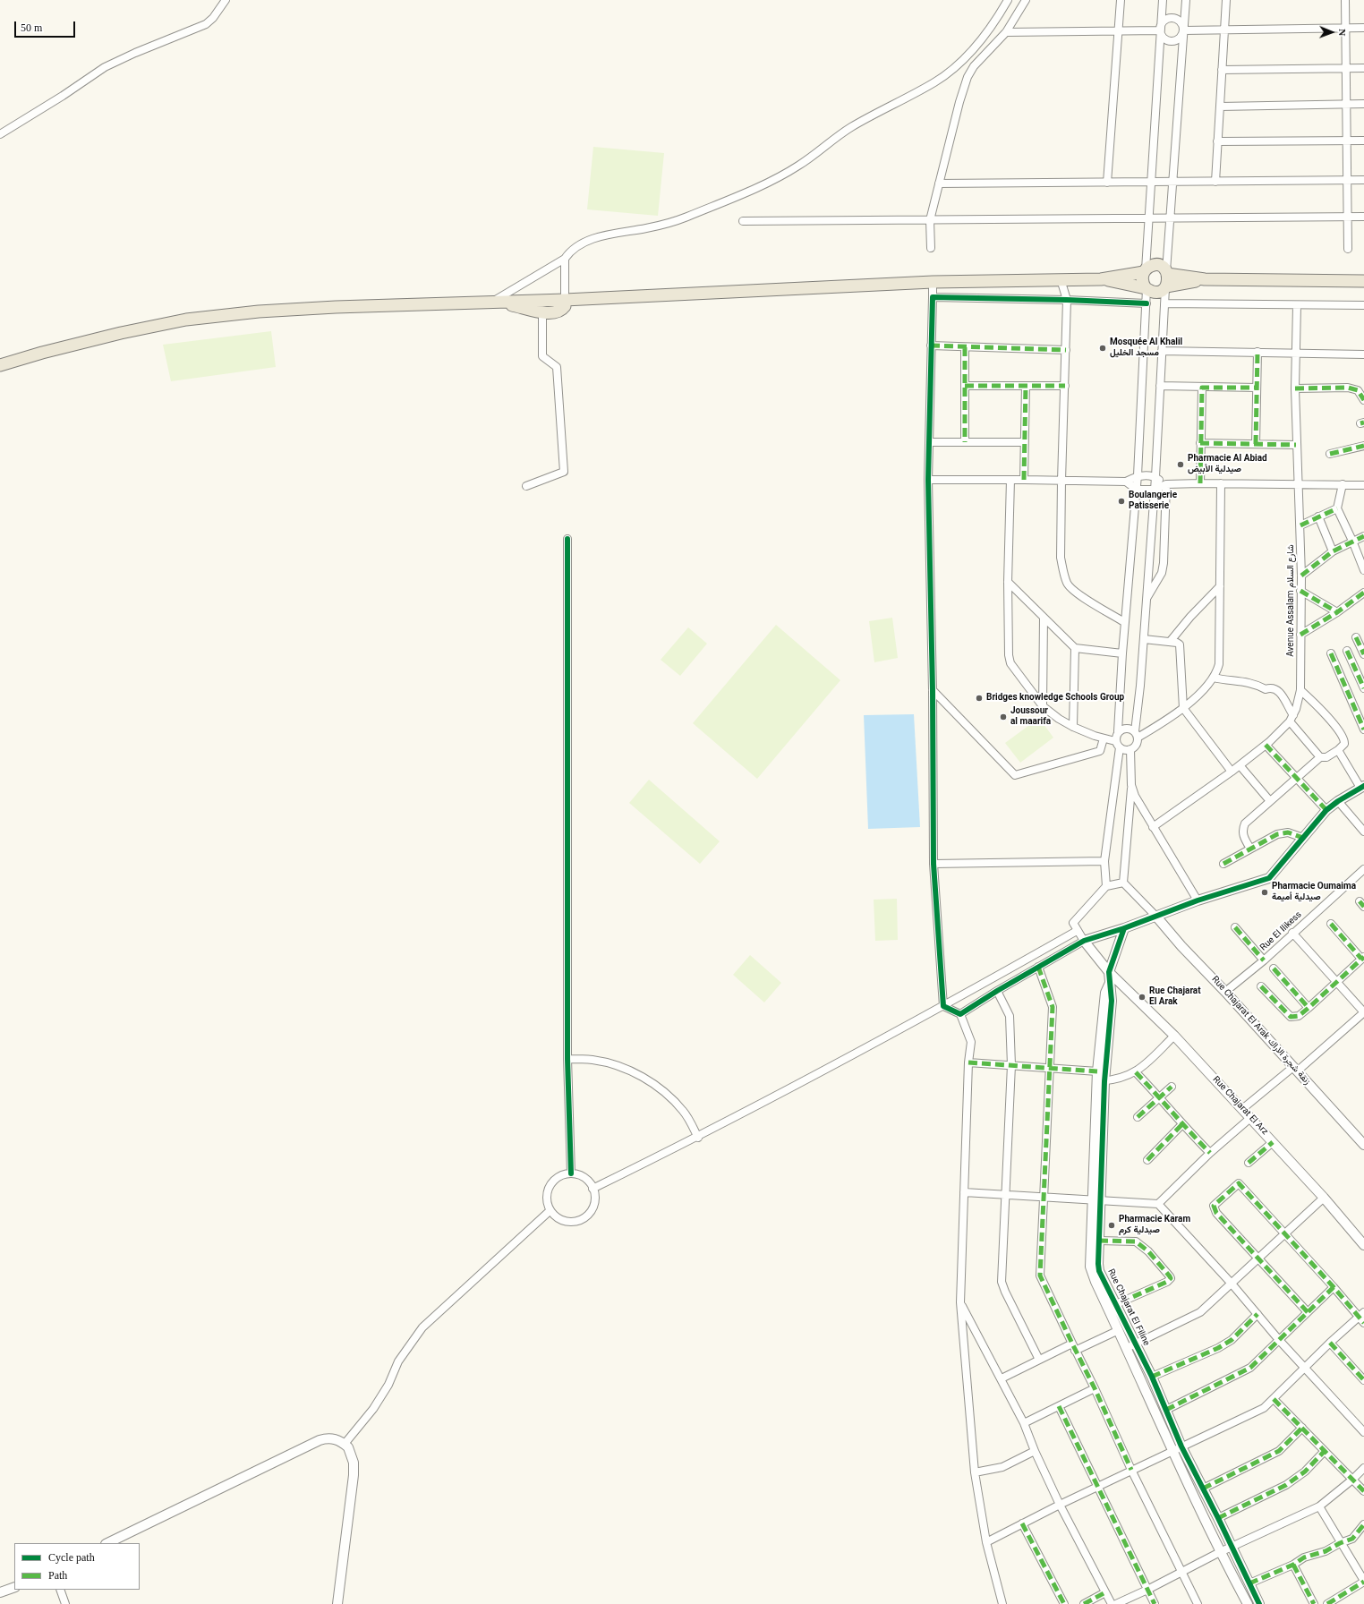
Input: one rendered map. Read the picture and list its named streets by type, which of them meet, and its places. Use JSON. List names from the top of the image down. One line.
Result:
{"streets":{"street":["Avenue Assalam شارع السلام","Rue El Ilikess","Rue Chajarat El Arak زنقة شجرة الاراك","Rue Chajarat El Arz","Rue Chajarat El Filine"]},"crossings":[["Rue El Ilikess","Rue Chajarat El Arak زنقة شجرة الاراك"],["Rue Chajarat El Arz","Rue Chajarat El Filine"]],"places":["Mosquée Al Khalil مسجد الخليل","Pharmacie Al Abiad صيدلية الأبيض","Boulangerie Patisserie","Bridges knowledge Schools Group","Joussour al maarifa","Pharmacie Oumaima صيدلية أميمة","Rue Chajarat El Arak","Pharmacie Karam صيدلية كرم"],"legend":["Cycle path","Path"],"scale_bar":"50 m","north":"right"}
